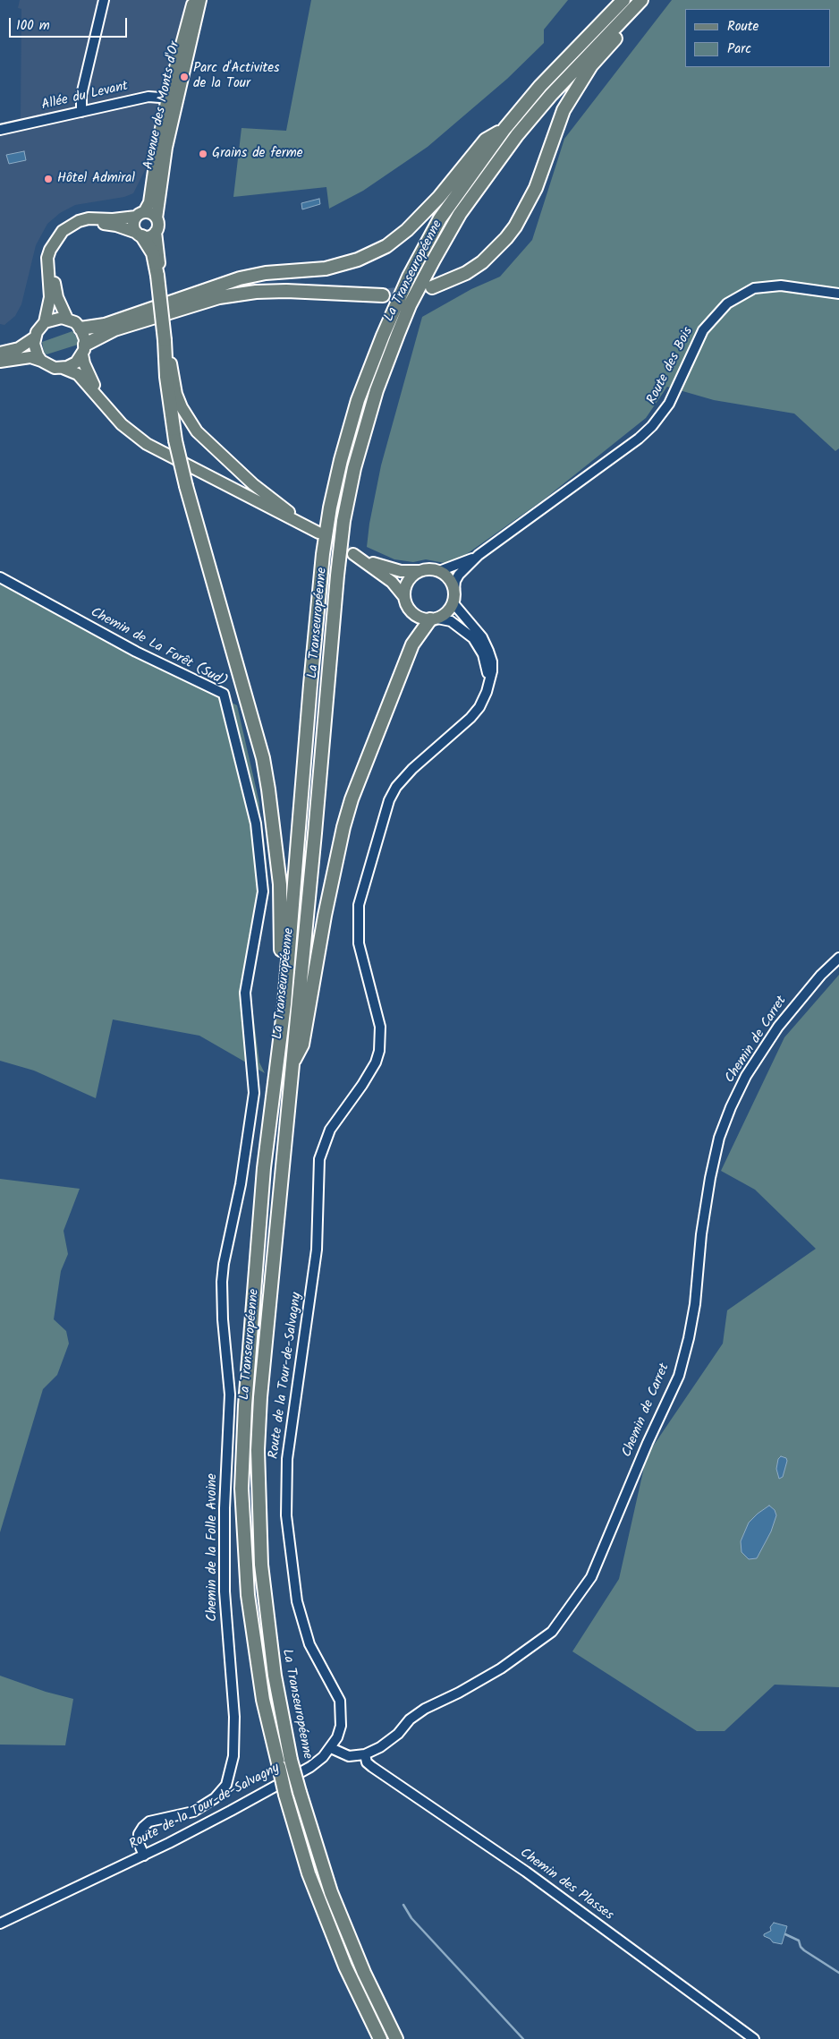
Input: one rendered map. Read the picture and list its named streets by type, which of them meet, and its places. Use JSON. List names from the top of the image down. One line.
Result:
{"streets":{"highway":["La Transeuropéenne"],"main road":["Avenue des Monts d'Or"],"street":["Allée du Levant","Route des Bois","Chemin de La Forêt (Sud)","Chemin de Carret","Route de la Tour-de-Salvagny","Chemin de la Folle Avoine","Chemin des Plasses"]},"crossings":[["Allée du Levant","Avenue des Monts d'Or"],["Route des Bois","Route de la Tour-de-Salvagny"],["Chemin de La Forêt (Sud)","Chemin de la Folle Avoine"],["Chemin de Carret","Chemin des Plasses"],["Route de la Tour-de-Salvagny","Chemin de la Folle Avoine"]],"places":["Parc d'Activites de la Tour","Grains de ferme","Hôtel Admiral"],"legend":["Route","Parc"],"scale_bar":"100 m"}
